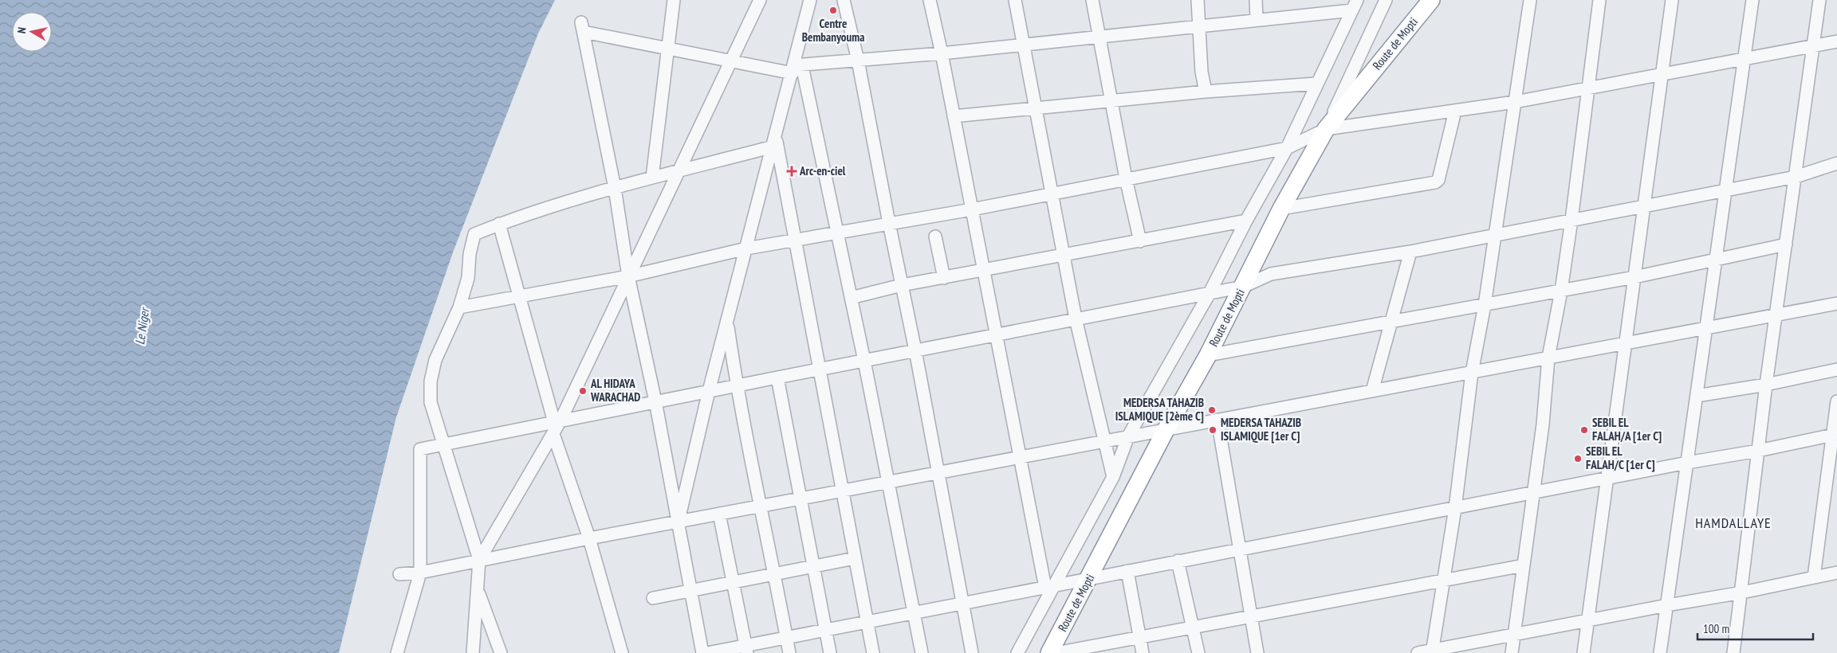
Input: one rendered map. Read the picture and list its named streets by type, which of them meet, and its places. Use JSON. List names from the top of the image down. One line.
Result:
{"streets":{"highway":["Route de Mopti"]},"districts":["HAMDALLAYE"],"water":["Le Niger"],"places":{"other":["Centre Bembanyouma","AL HIDAYA WARACHAD","MEDERSA TAHAZIB ISLAMIQUE [2ème C]","MEDERSA TAHAZIB ISLAMIQUE [1er C]","SEBIL EL FALAH/A [1er C]","SEBIL EL FALAH/C [1er C]"],"health":["Arc-en-ciel"]},"scale_bar":"100 m","north":"left"}
